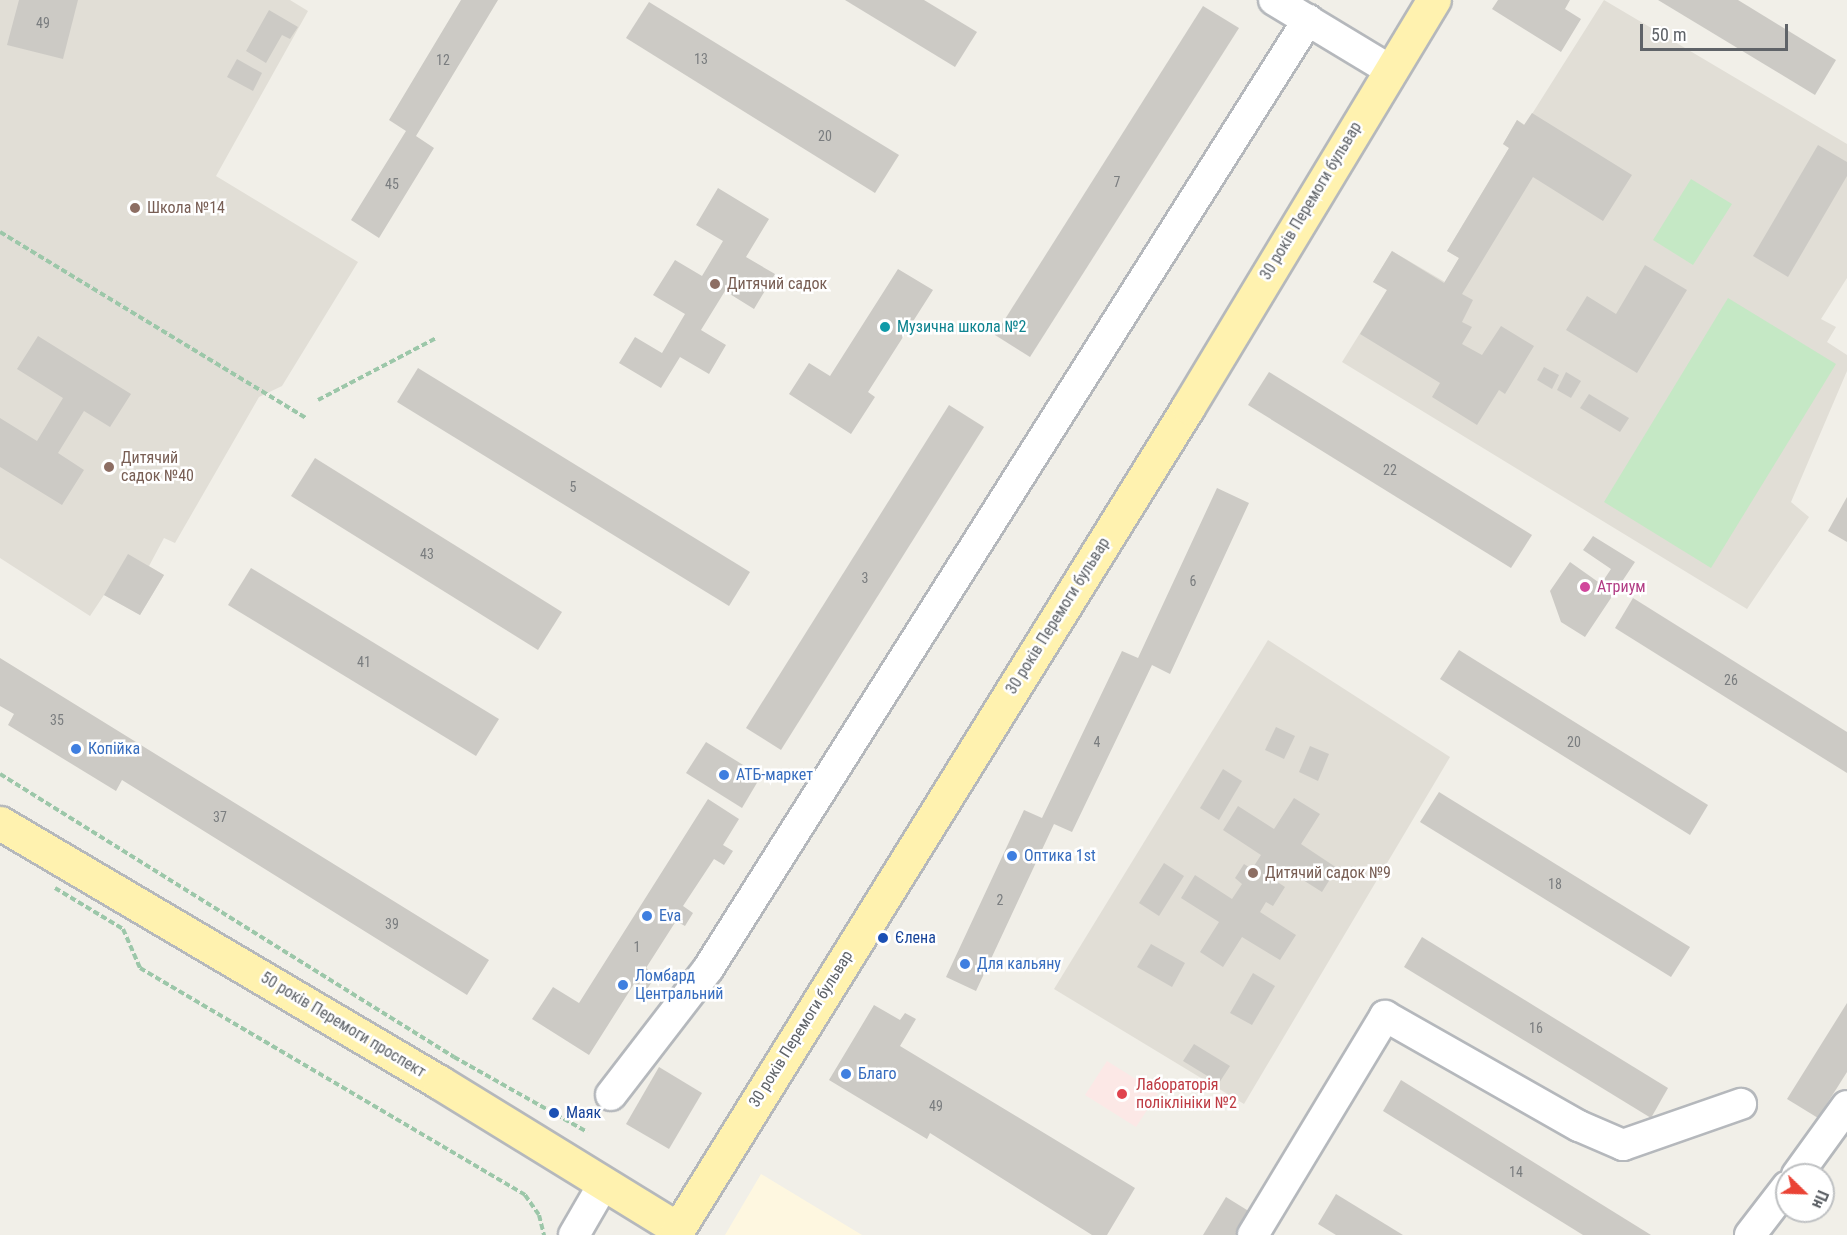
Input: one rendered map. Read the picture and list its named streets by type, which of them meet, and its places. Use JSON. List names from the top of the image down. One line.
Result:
{"streets":{"main road":["30 років Перемоги бульвар","50 років Перемоги проспект"]},"crossings":[["30 років Перемоги бульвар","50 років Перемоги проспект"]],"places":["Школа №14","Дитячий садок","Музична школа №2","Дитячий садок №40","Атриум","Копійка","АТБ-маркет","Оптика 1st","Дитячий садок №9","Eva","Єлена","Для кальяну","Ломбард Центральний","Благо","Лабораторія поліклініки №2","Маяк"],"house_numbers":["49","13","12","20","7","45","22","5","43","3","6","41","26","35","4","20","37","18","2","39","1","16","49","14"],"scale_bar":"50 m","north":"bottom right"}
